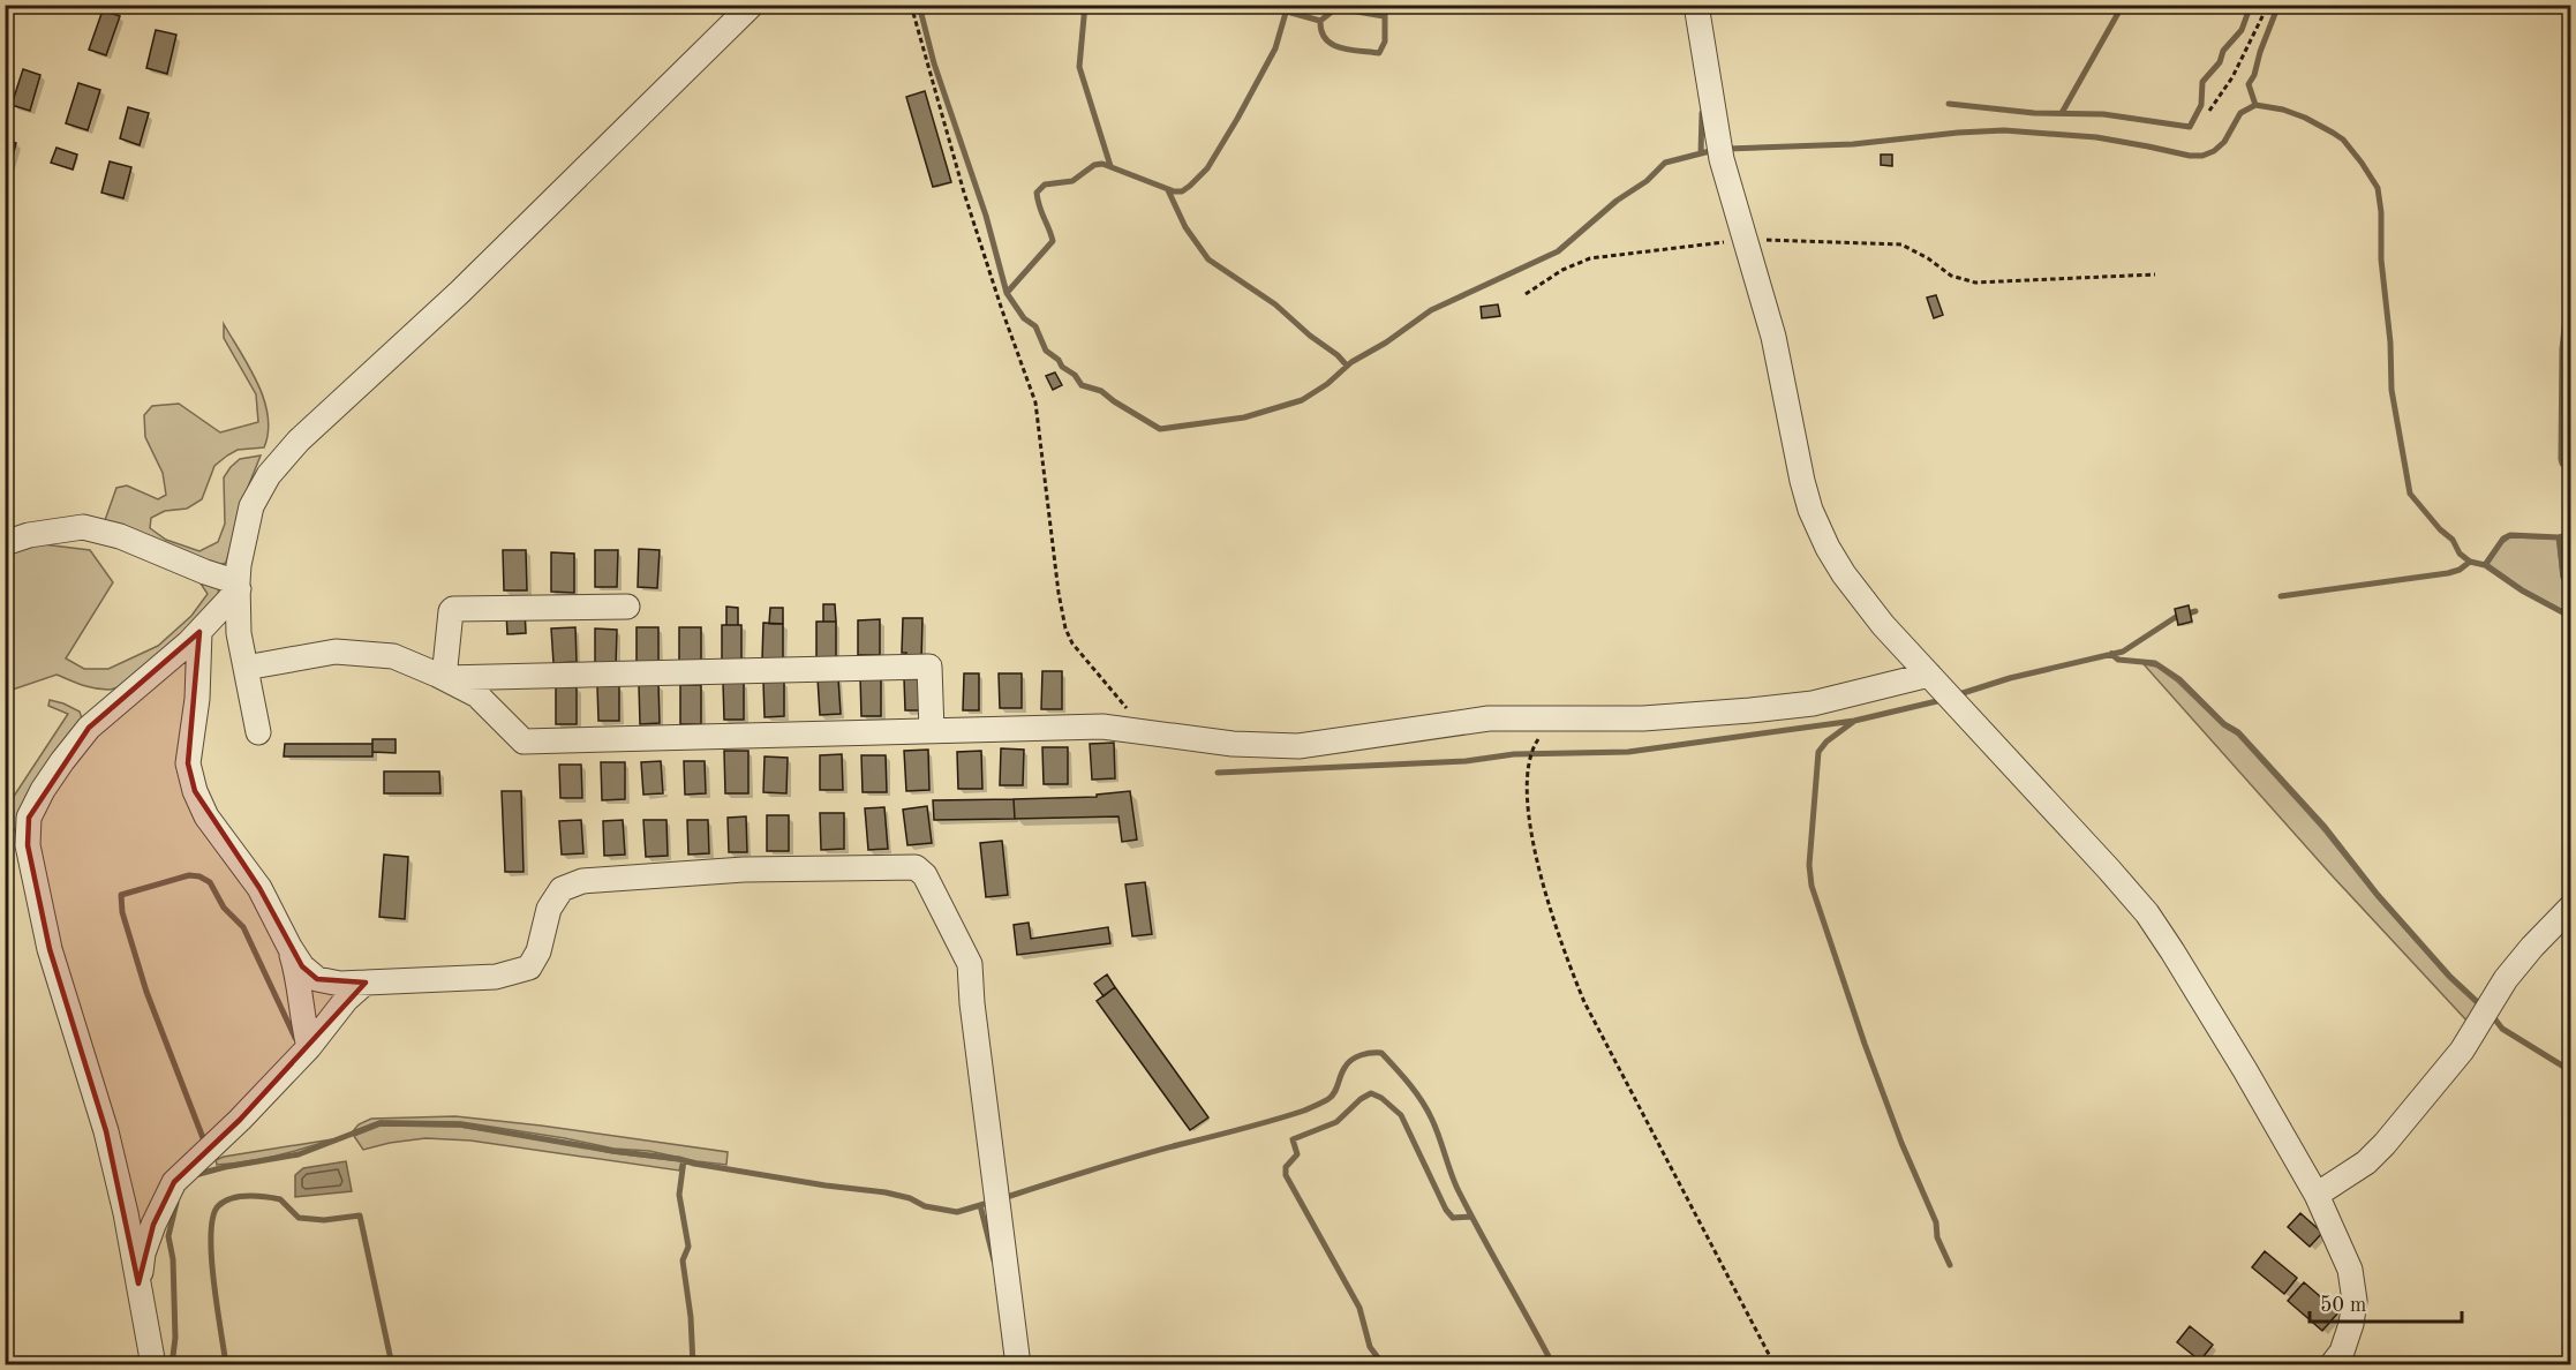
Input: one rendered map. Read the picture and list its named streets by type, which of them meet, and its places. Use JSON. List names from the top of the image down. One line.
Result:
{"scale_bar":"50 m"}
